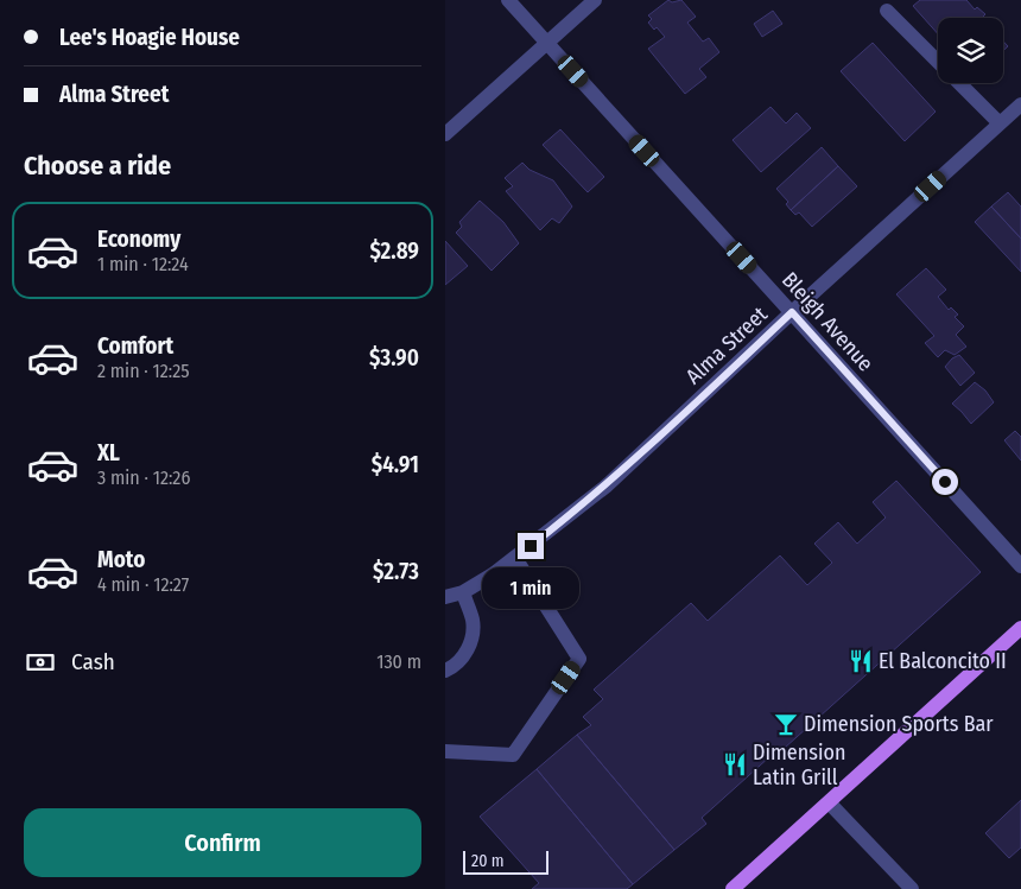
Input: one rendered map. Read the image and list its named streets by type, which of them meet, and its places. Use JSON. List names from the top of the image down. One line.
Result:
{"streets":{"street":["Bleigh Avenue","Alma Street"]},"crossings":[["Bleigh Avenue","Alma Street"]],"places":{"restaurant":["El Balconcito II","Dimension Latin Grill"],"bar":["Dimension Sports Bar"]},"scale_bar":"20 m","page":{"banner":["Lee's Hoagie House","Alma Street"],"heading":"Choose a ride","list":[{"name":"Economy","note":"1 min · 12:24","value":"$2.89"},{"name":"Comfort","note":"2 min · 12:25","value":"$3.90"},{"name":"XL","note":"3 min · 12:26","value":"$4.91"},{"name":"Moto","note":"4 min · 12:27","value":"$2.73"}],"bubble":"1 min","pay":["Cash","130 m"],"buttons":"Confirm","scale":"20 m"}}
